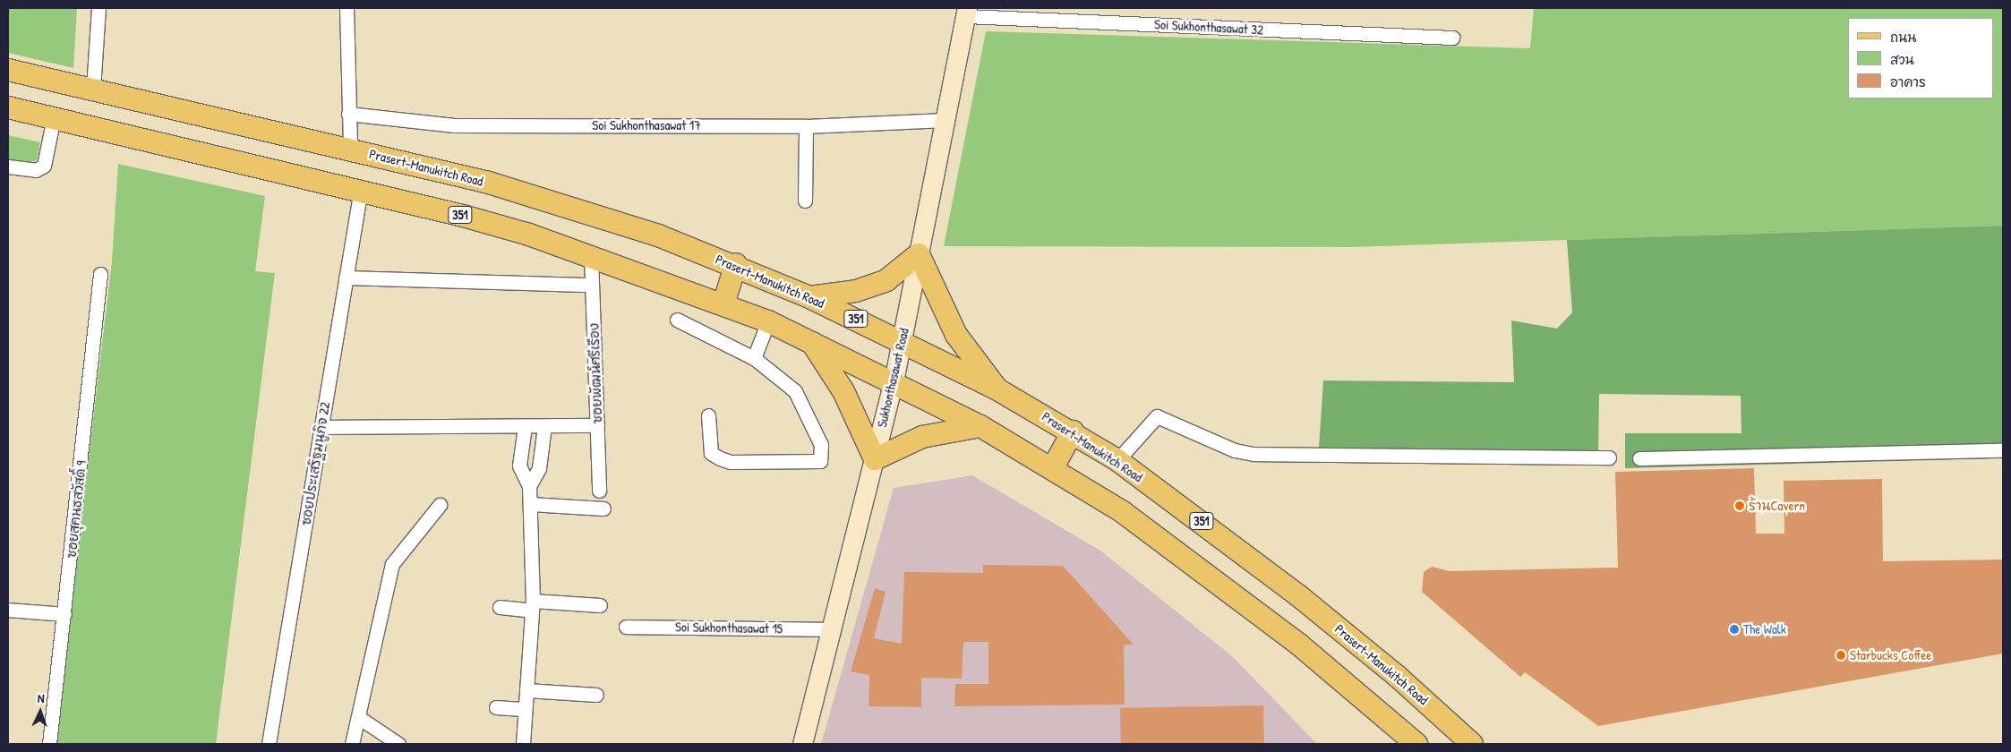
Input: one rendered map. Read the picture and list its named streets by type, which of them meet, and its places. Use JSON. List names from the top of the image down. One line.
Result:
{"streets":{"main road":["Prasert-Manukitch Road","351","Sukhonthasawat Road"],"street":["Soi Sukhonthasawat 32","Soi Sukhonthasawat 17","ซอยพัฒน์ศรีเรือง","ซอยประเสริฐมนูกิจ 22","ซอยสุคนธสวัสดิ์ 9","Soi Sukhonthasawat 15"]},"crossings":[["Soi Sukhonthasawat 32","Sukhonthasawat Road"],["Soi Sukhonthasawat 17","Sukhonthasawat Road"],["Prasert-Manukitch Road","Sukhonthasawat Road"],["351","ซอยพัฒน์ศรีเรือง"],["351","Sukhonthasawat Road"],["351","ซอยประเสริฐมนูกิจ 22"],["Sukhonthasawat Road","Soi Sukhonthasawat 15"]],"places":["ร้านCavern","The Walk","Starbucks Coffee"],"legend":["ถนน","สวน","อาคาร"],"north":"top"}
